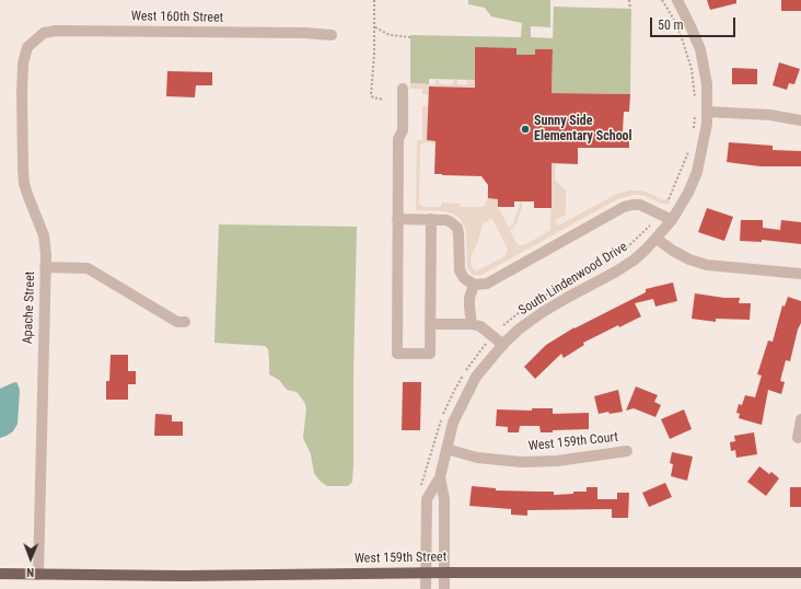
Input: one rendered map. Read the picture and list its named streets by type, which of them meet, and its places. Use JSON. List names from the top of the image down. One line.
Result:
{"streets":{"main road":["West 159th Street"],"street":["West 160th Street","South Lindenwood Drive","Apache Street","West 159th Court"]},"crossings":[["West 160th Street","Apache Street"],["South Lindenwood Drive","West 159th Court"],["South Lindenwood Drive","West 159th Street"],["Apache Street","West 159th Street"]],"places":["Sunny Side Elementary School"],"scale_bar":"50 m","north":"bottom"}
